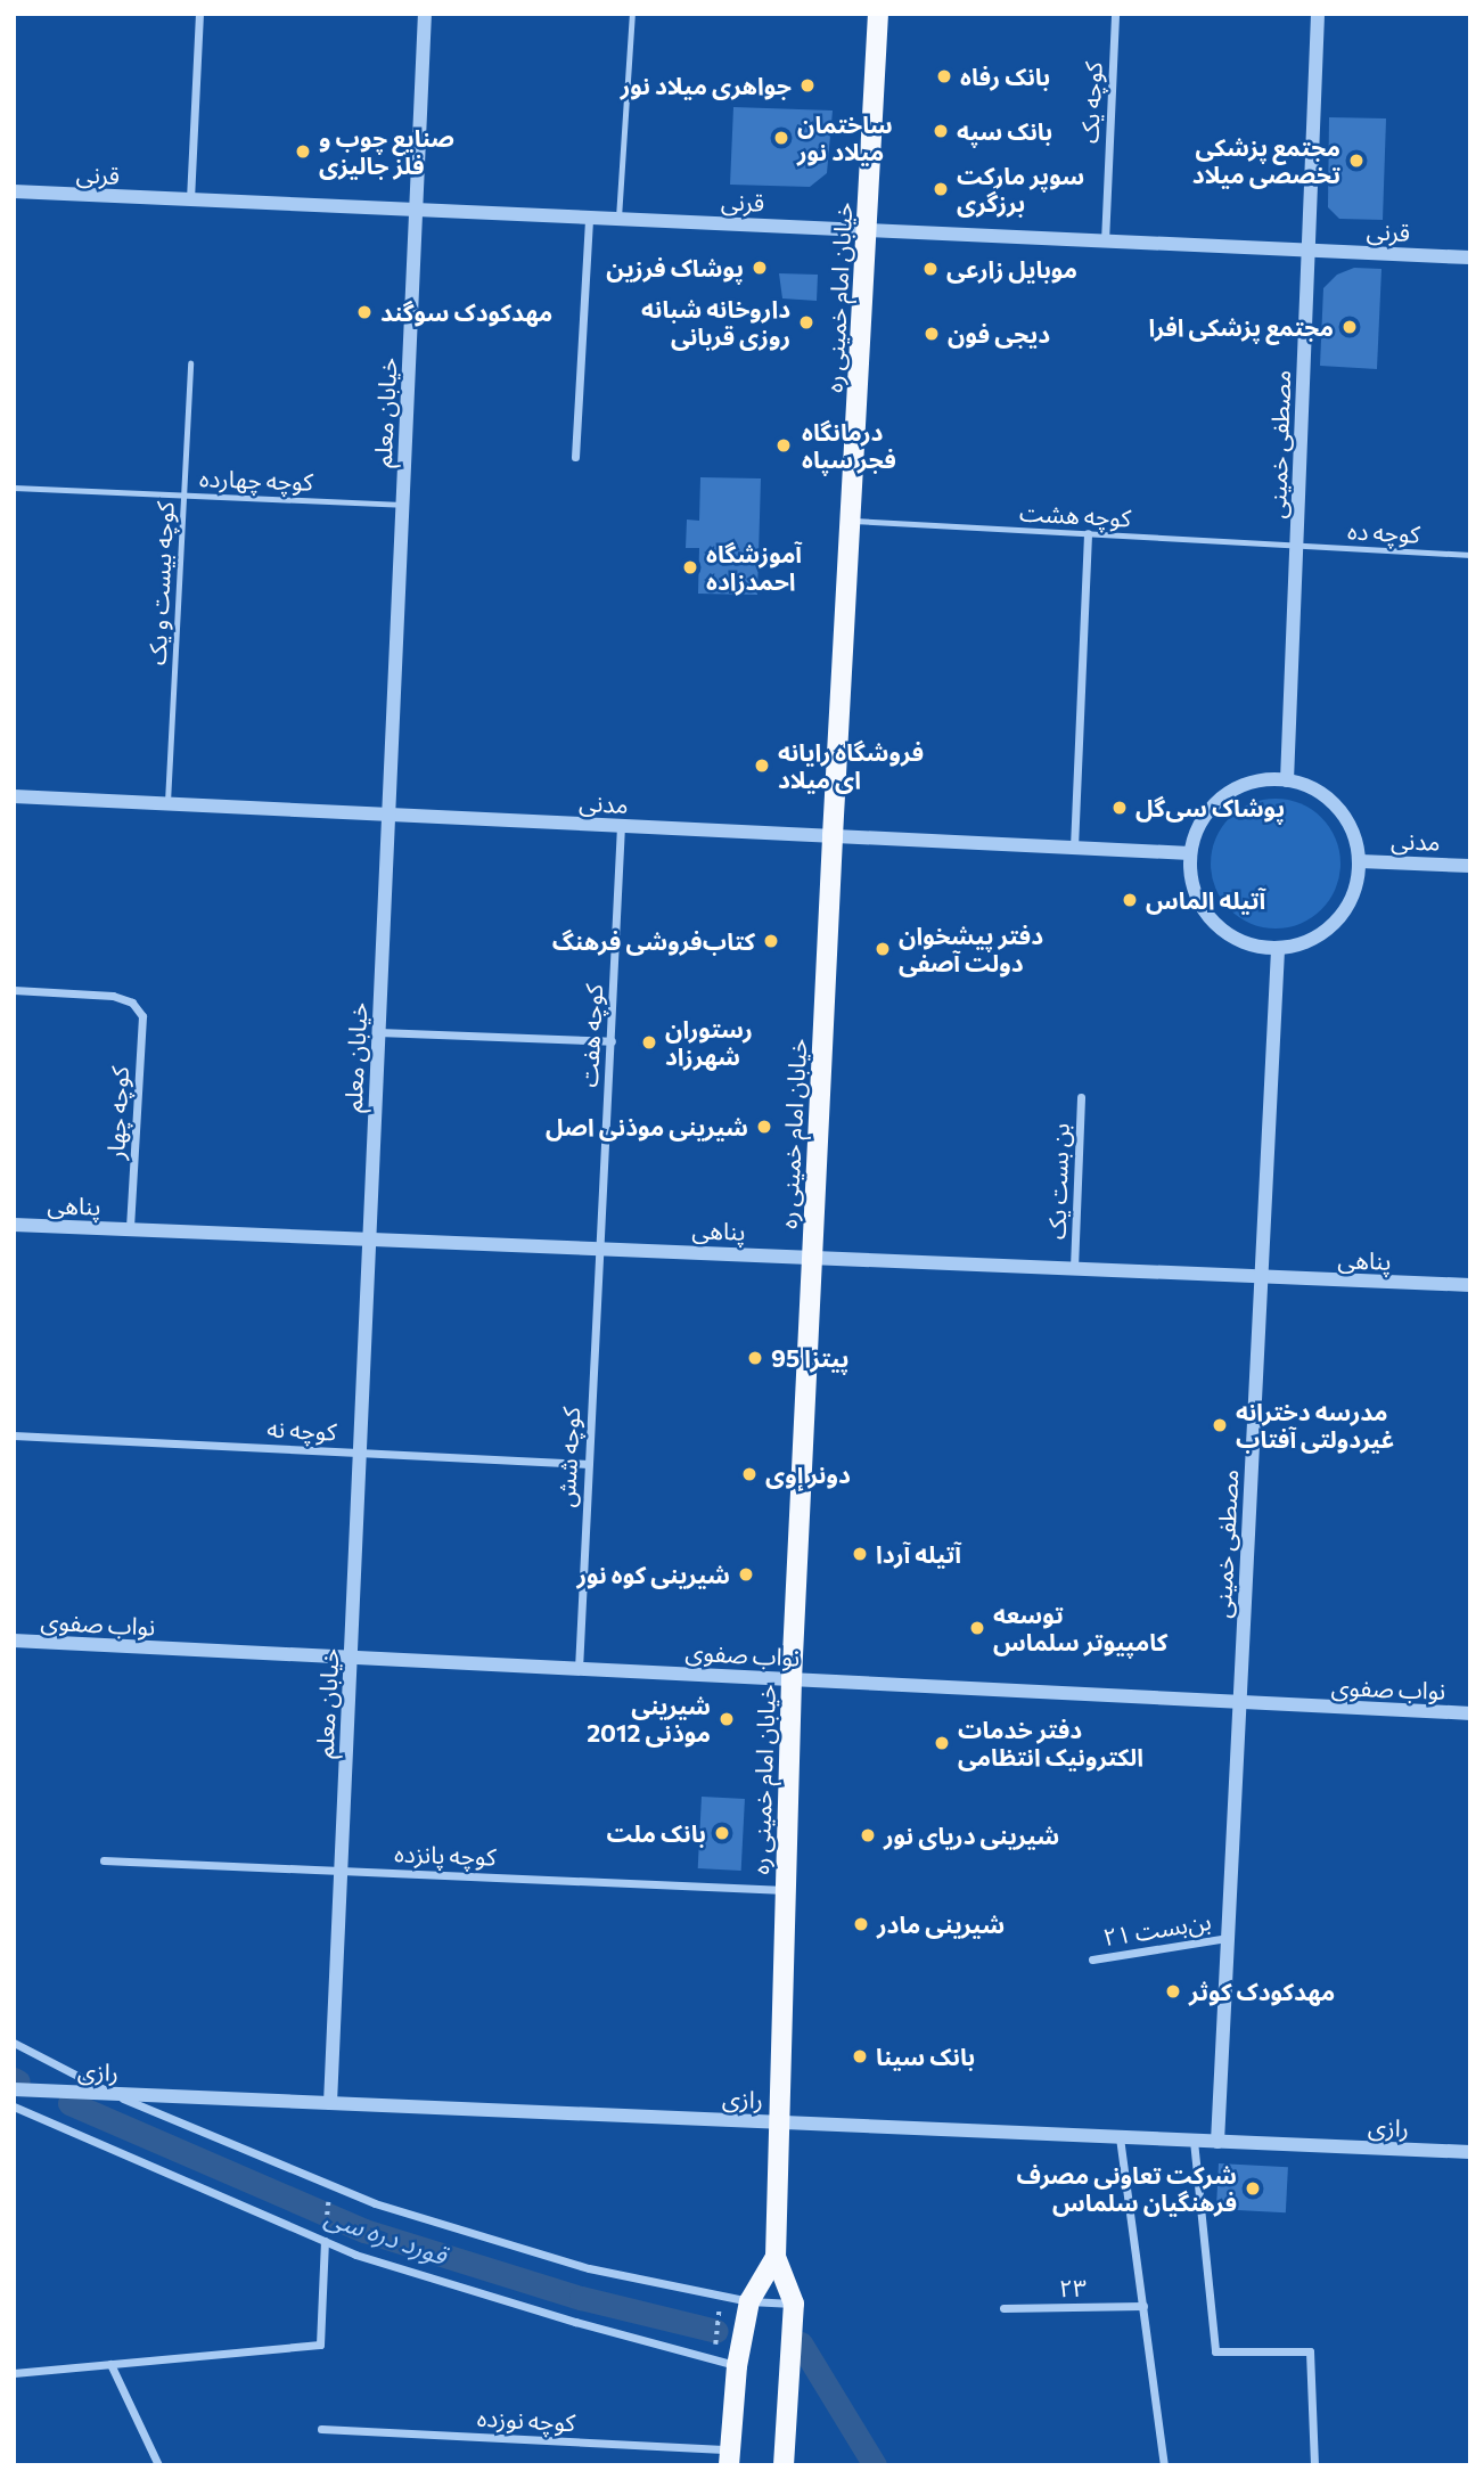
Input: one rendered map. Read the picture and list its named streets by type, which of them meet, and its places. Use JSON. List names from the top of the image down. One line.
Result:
{"streets":{"main road":["خیابان امام خمینی ره"],"street":["کوچه یک","قرنی","خیابان معلم","مصطفی خمینی","مدنی","کوچه هفت","کوچه چهار","بن بست یک","پناهی","کوچه نه","کوچه شش","نواب صفوی","کوچه پانزده","بن‌بست ۲۱","رازی","۲۳","کوچه نوزده"],"lane":["کوچه چهارده","کوچه هشت","کوچه ده","کوچه بیست و یک"]},"crossings":[["کوچه یک","قرنی"],["قرنی","خیابان امام خمینی ره"],["قرنی","خیابان معلم"],["قرنی","مصطفی خمینی"],["خیابان امام خمینی ره","کوچه هشت"],["خیابان امام خمینی ره","مدنی"],["خیابان امام خمینی ره","پناهی"],["خیابان امام خمینی ره","نواب صفوی"],["خیابان امام خمینی ره","کوچه پانزده"],["خیابان امام خمینی ره","رازی"],["خیابان معلم","کوچه چهارده"],["خیابان معلم","مدنی"],["خیابان معلم","پناهی"],["خیابان معلم","کوچه نه"],["خیابان معلم","نواب صفوی"],["خیابان معلم","کوچه پانزده"],["خیابان معلم","رازی"],["مصطفی خمینی","کوچه هشت"],["مصطفی خمینی","کوچه ده"],["مصطفی خمینی","مدنی"],["مصطفی خمینی","پناهی"],["مصطفی خمینی","نواب صفوی"],["مصطفی خمینی","بن‌بست ۲۱"],["مصطفی خمینی","رازی"],["کوچه چهارده","کوچه بیست و یک"],["کوچه هشت","کوچه ده"],["کوچه بیست و یک","مدنی"],["مدنی","کوچه هفت"],["کوچه هفت","پناهی"],["کوچه هفت","کوچه شش"],["کوچه چهار","پناهی"],["بن بست یک","پناهی"],["پناهی","کوچه شش"],["کوچه نه","کوچه شش"],["کوچه شش","نواب صفوی"]],"water":["قورد دره سی"],"places":["بانک رفاه","جواهری میلاد نور","بانک سپه","ساختمان میلاد نور","صنایع چوب و فلز جالیزی","مجتمع پزشکی تخصصی میلاد","سوپر مارکت برزگری","پوشاک فرزین","موبایل زارعی","مهدکودک سوگند","داروخانه شبانه روزی قربانی","مجتمع پزشکی افرا","دیجی فون","درمانگاه فجر سپاه","آموزشگاه احمدزاده","فروشگاه رایانه ای میلاد","پوشاک سی‌گل","آتیله الماس","کتاب‌فروشی فرهنگ","دفتر پیشخوان دولت آصفی","رستوران شهرزاد","شیرینی موذنی اصل","پیتزا 95","مدرسه دخترانه غیردولتی آفتاب","دونر إوی","آتیله آردا","شیرینی کوه نور","توسعه کامپیوتر سلماس","شیرینی موذنی 2012","دفتر خدمات الکترونیک انتظامی","بانک ملت","شیرینی دریای نور","شیرینی مادر","مهدکودک کوثر","بانک سینا","شرکت تعاونی مصرف فرهنگیان سلماس"]}
